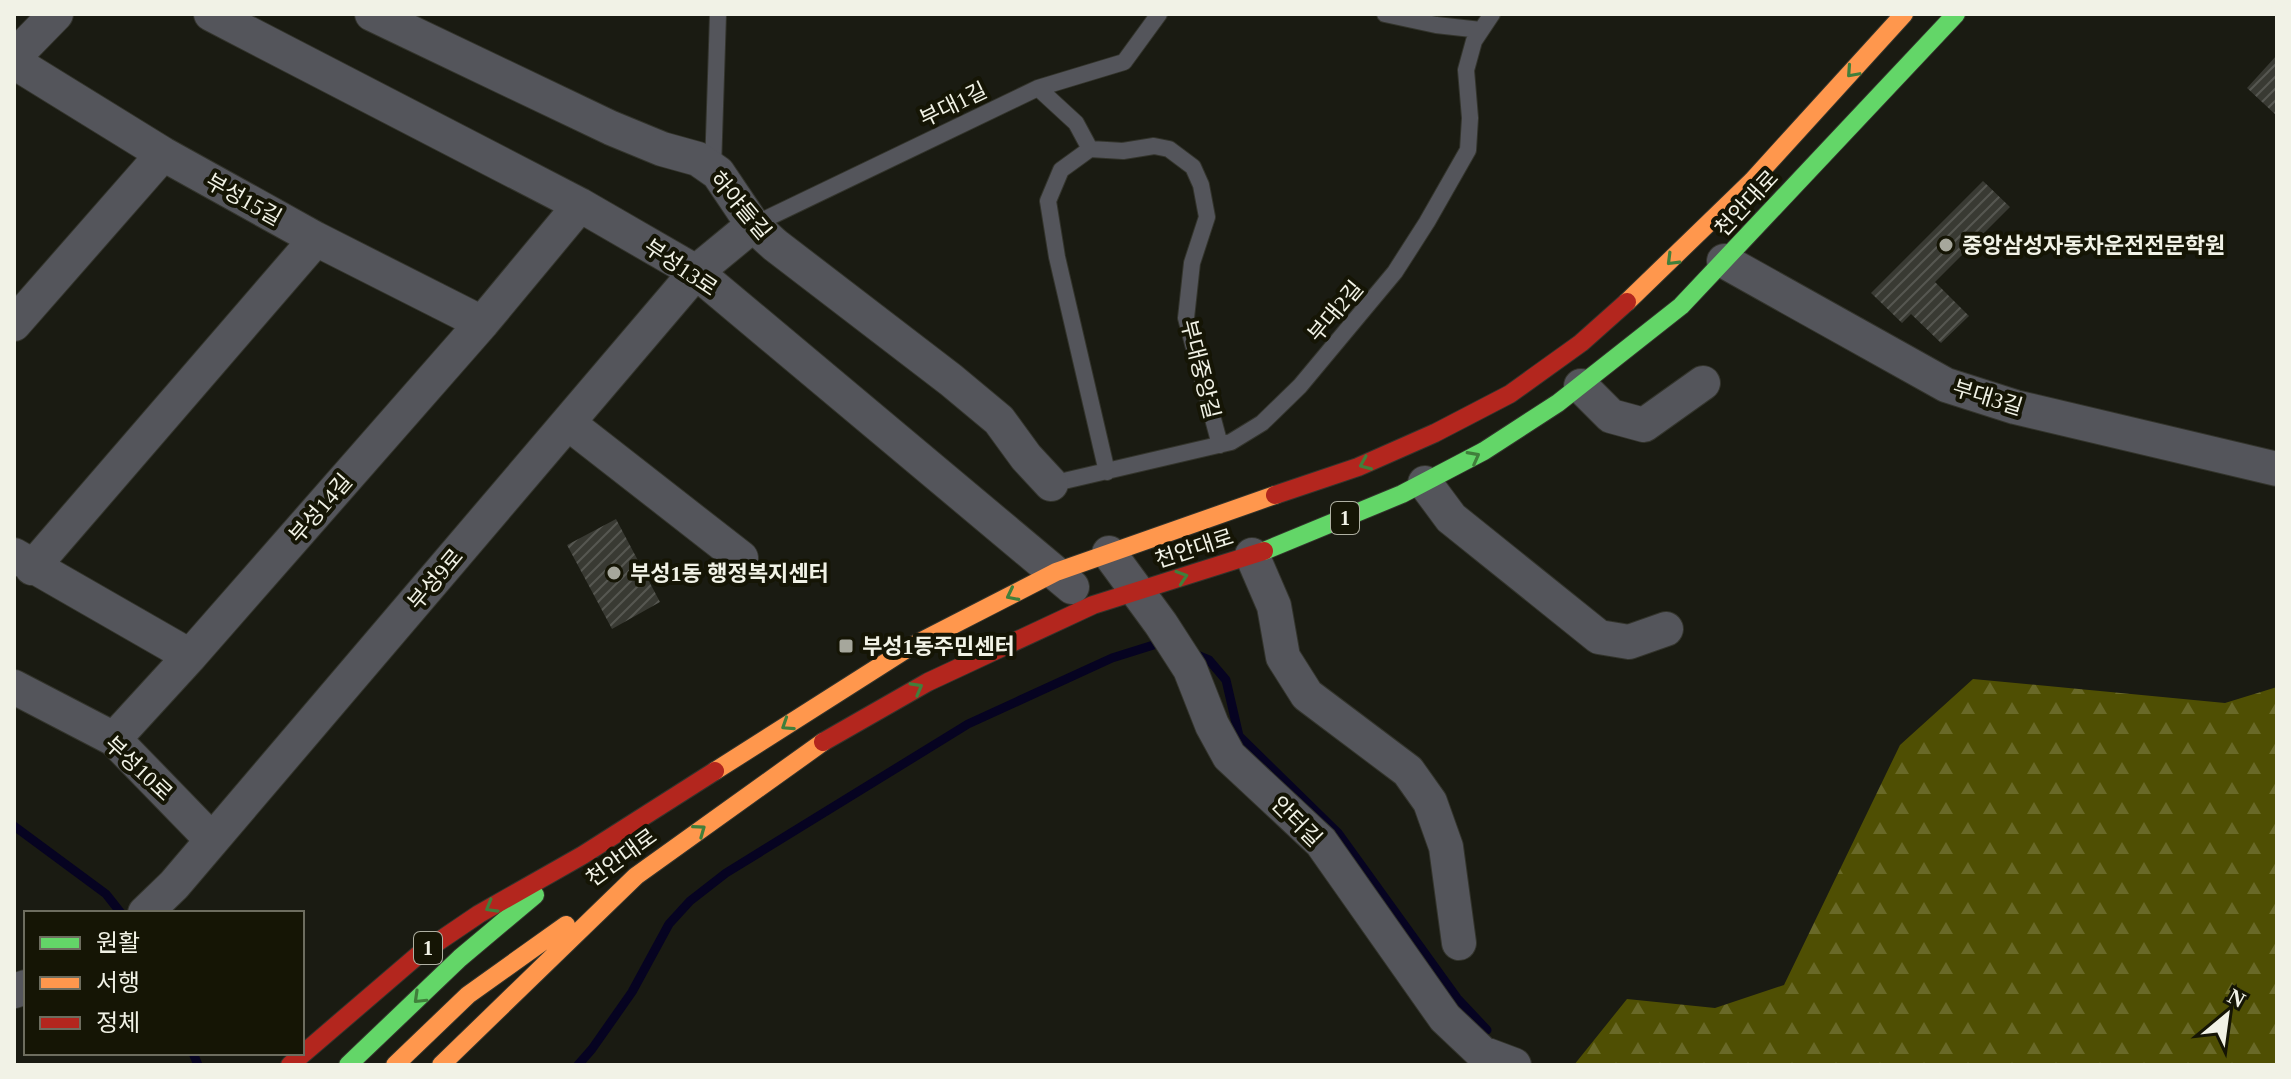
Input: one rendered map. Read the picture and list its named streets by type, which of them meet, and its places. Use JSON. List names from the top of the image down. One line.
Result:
{"streets":{"main road":["천안대로","1"],"street":["부성15길","하야들길","부성13로","부대3길","부성14길","부성9로","부성10로","안터길"],"lane":["부대1길","부대2길","부대중앙길"]},"crossings":[["부대1길","하야들길"],["부대1길","부성9로"],["부성15길","부성14길"],["천안대로","부성13로"],["천안대로","부대3길"],["천안대로","1"],["천안대로","안터길"],["하야들길","부대2길"],["하야들길","부성9로"],["부성13로","부성14길"],["부성13로","부성9로"],["부대2길","부대중앙길"],["부성14길","부성10로"],["부성9로","부성10로"]],"places":{"other":["중앙삼성자동차운전전문학원","부성1동 행정복지센터"],"transit":["부성1동주민센터"]},"legend":["원활","서행","정체"],"north":"top right"}
